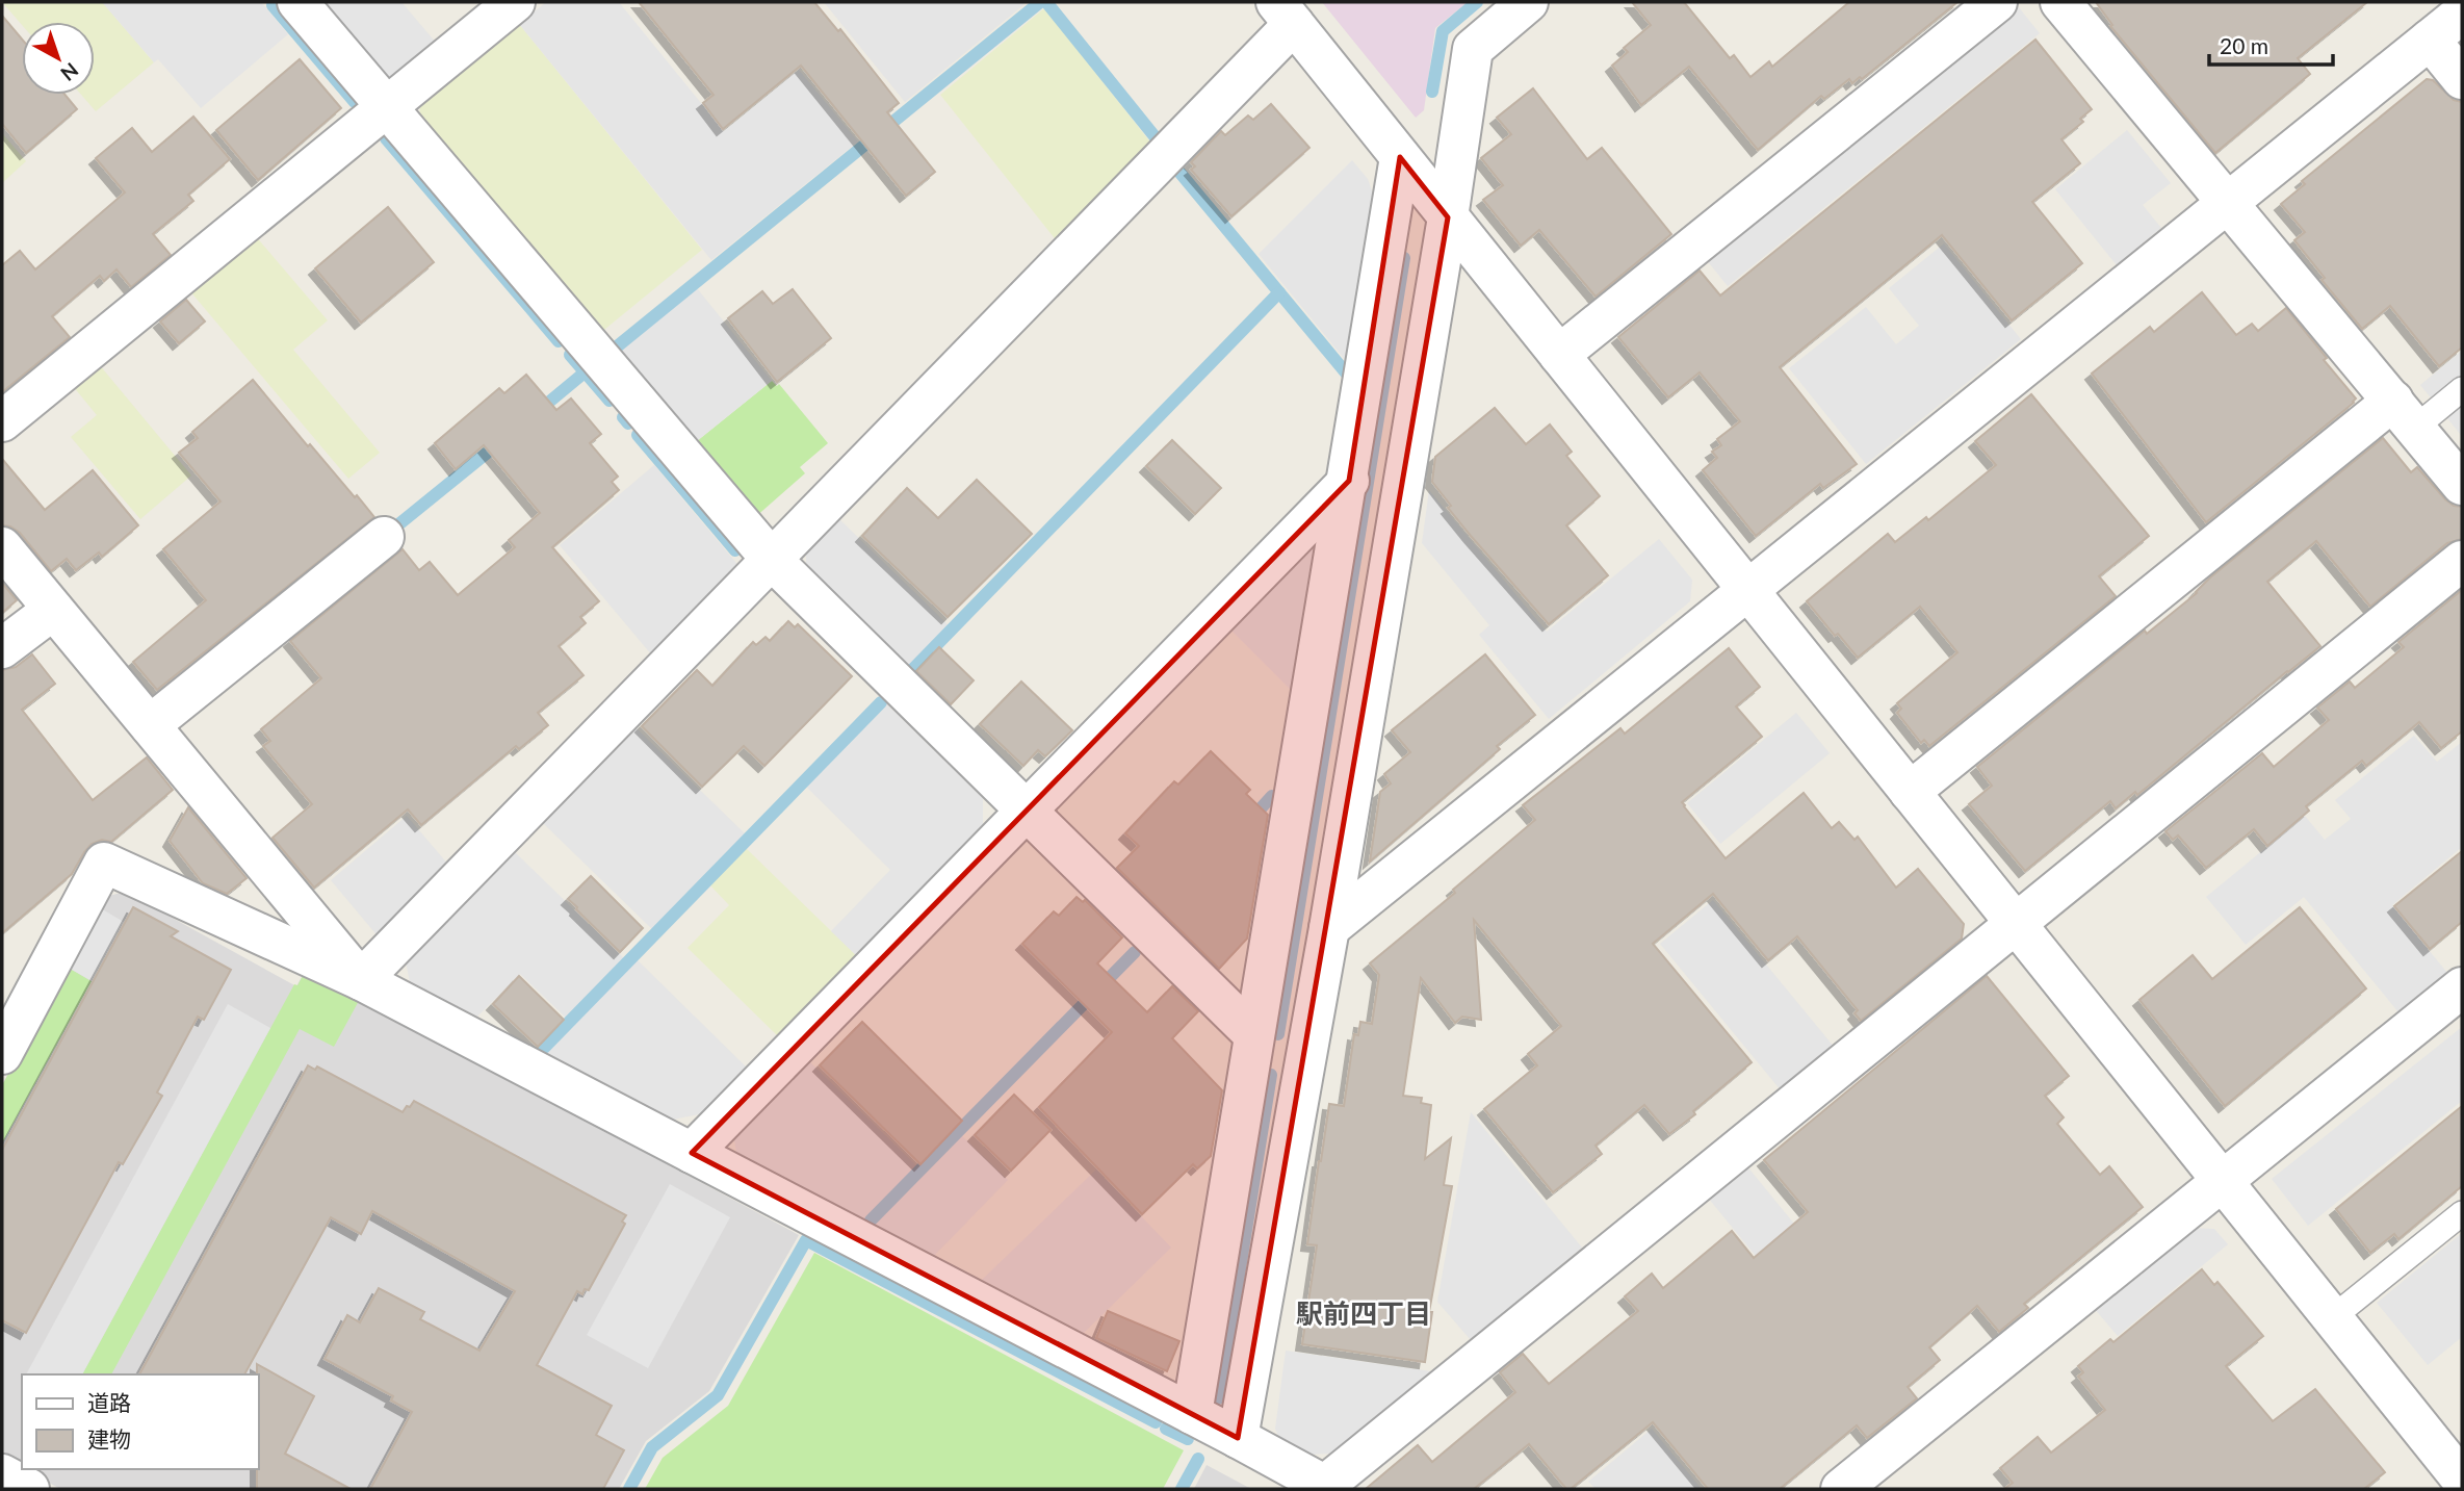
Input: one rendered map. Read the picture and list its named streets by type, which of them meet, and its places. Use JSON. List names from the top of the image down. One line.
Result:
{"districts":["駅前四丁目"],"legend":["道路","建物"],"scale_bar":"20 m","north":"bottom right"}
